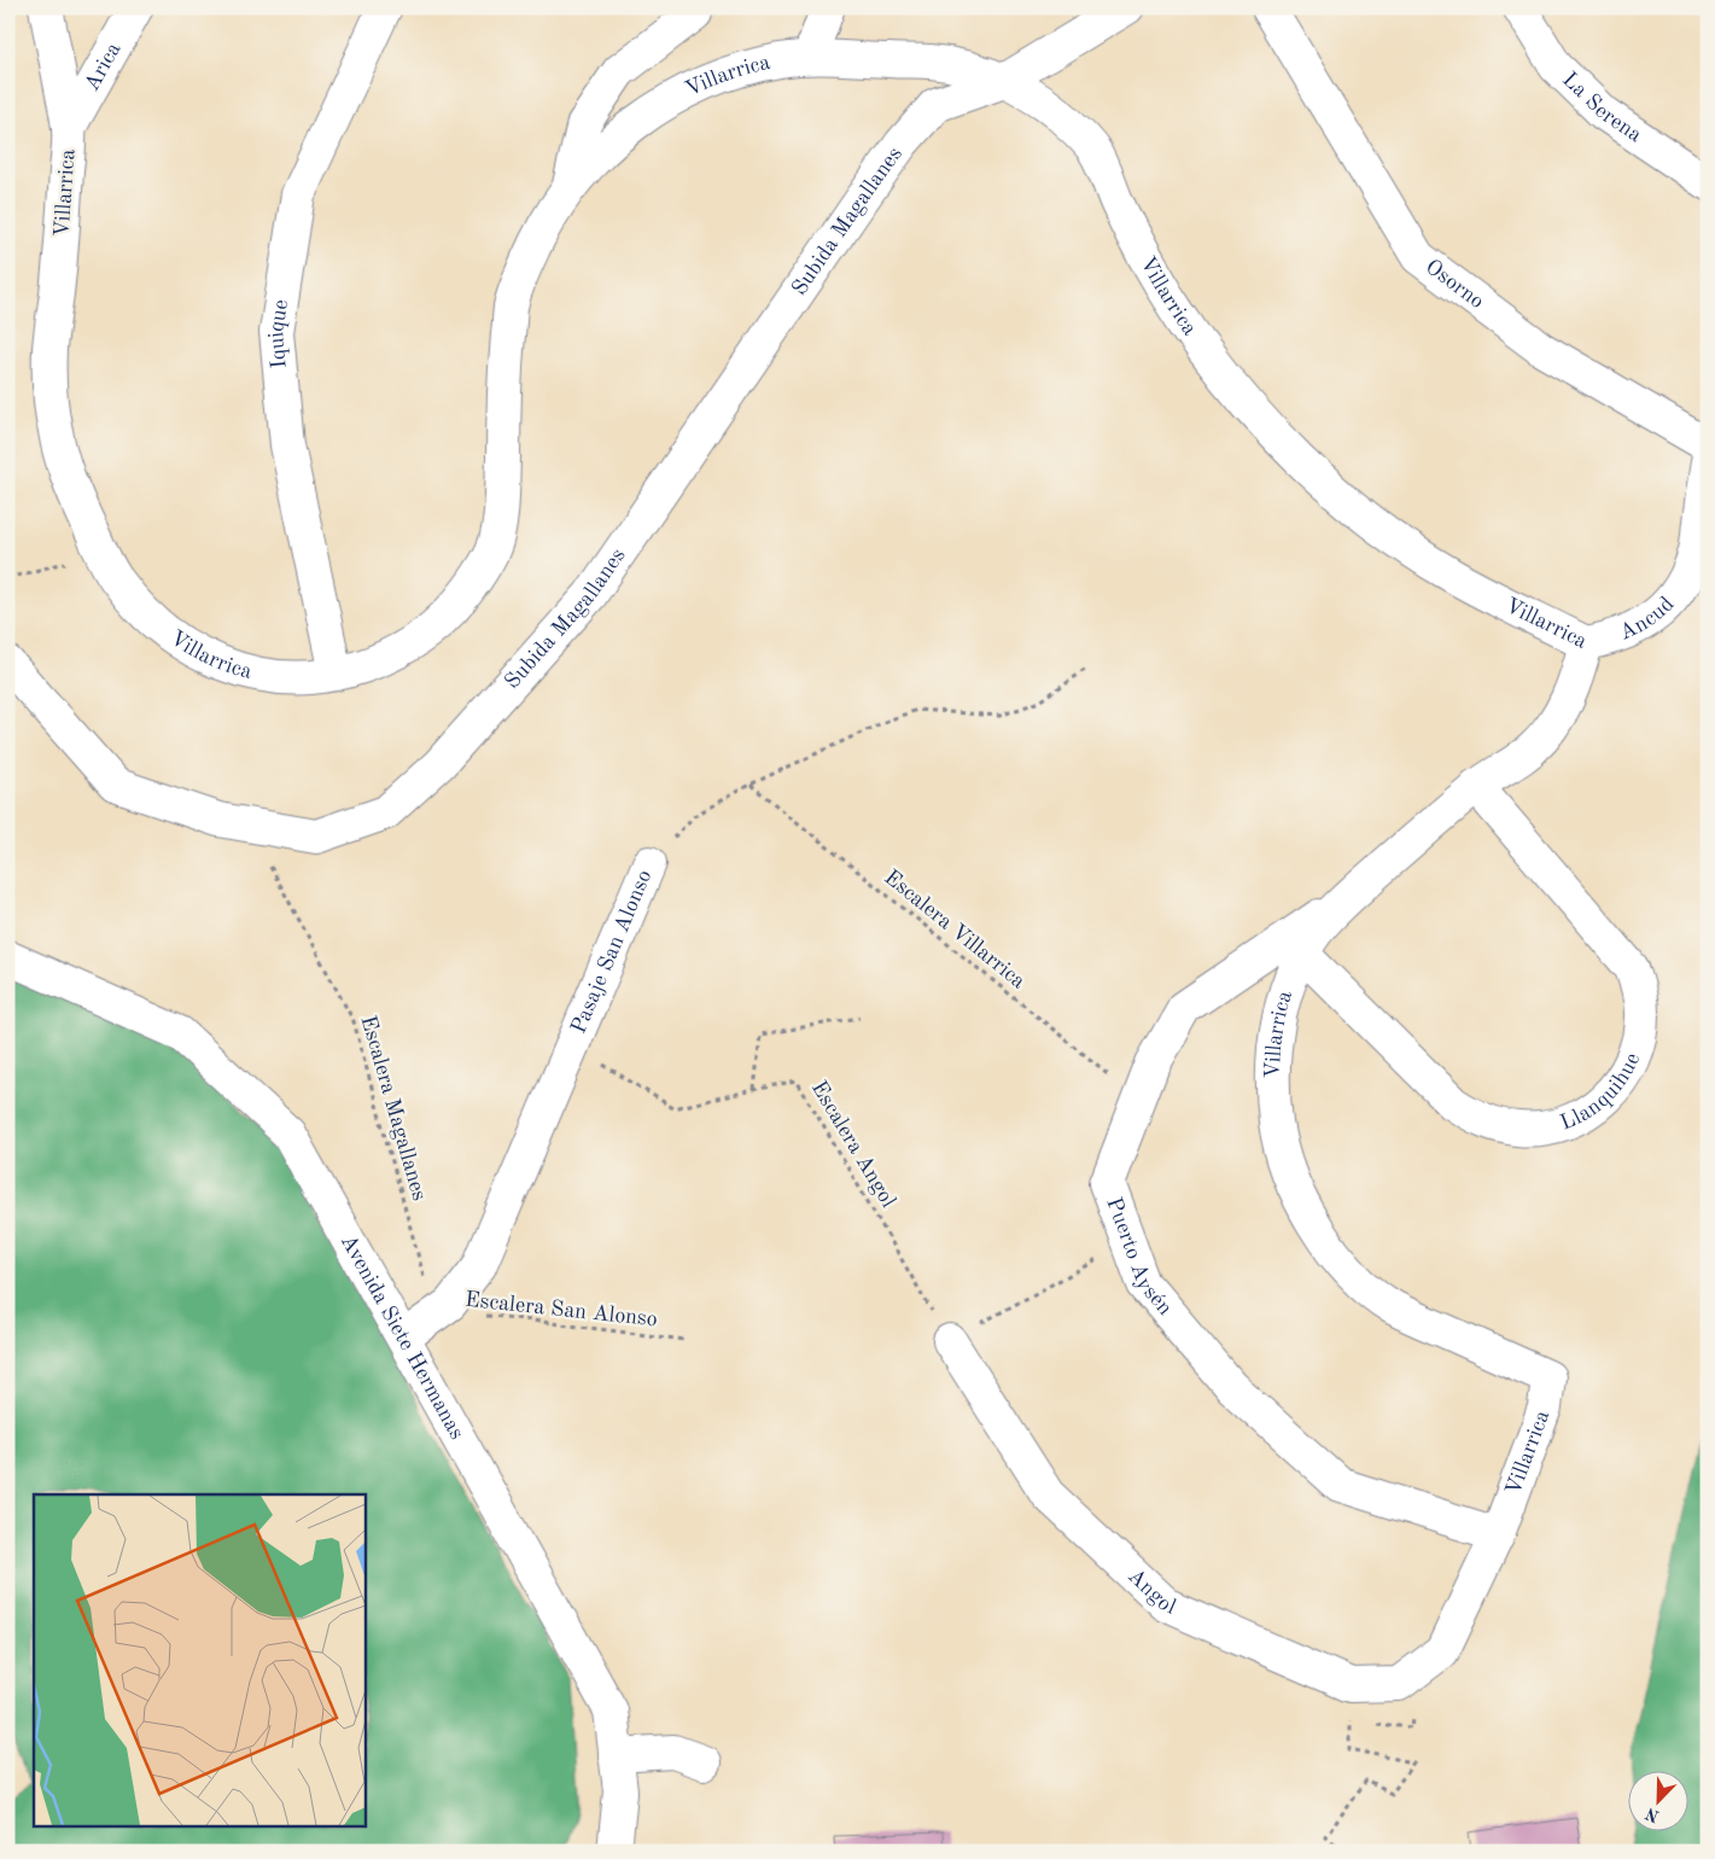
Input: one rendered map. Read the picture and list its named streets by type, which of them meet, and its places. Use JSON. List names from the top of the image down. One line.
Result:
{"streets":{"street":["Arica","Villarrica","La Serena","Subida Magallanes","Osorno","Iquique","Ancud","Pasaje San Alonso","Llanquihue","Puerto Aysén","Avenida Siete Hermanas","Angol"],"path":["Escalera Villarrica","Escalera Magallanes","Escalera Angol","Escalera San Alonso"]},"crossings":[["Arica","Villarrica"],["Villarrica","Subida Magallanes"],["Villarrica","Iquique"],["Villarrica","Ancud"],["Villarrica","Llanquihue"],["Villarrica","Puerto Aysén"],["Villarrica","Angol"],["Subida Magallanes","Escalera Magallanes"],["Escalera Villarrica","Pasaje San Alonso"],["Escalera Villarrica","Puerto Aysén"],["Pasaje San Alonso","Escalera Magallanes"],["Pasaje San Alonso","Escalera Angol"],["Pasaje San Alonso","Escalera San Alonso"],["Pasaje San Alonso","Avenida Siete Hermanas"],["Escalera Magallanes","Escalera San Alonso"],["Escalera Angol","Angol"]],"north":"bottom left"}
